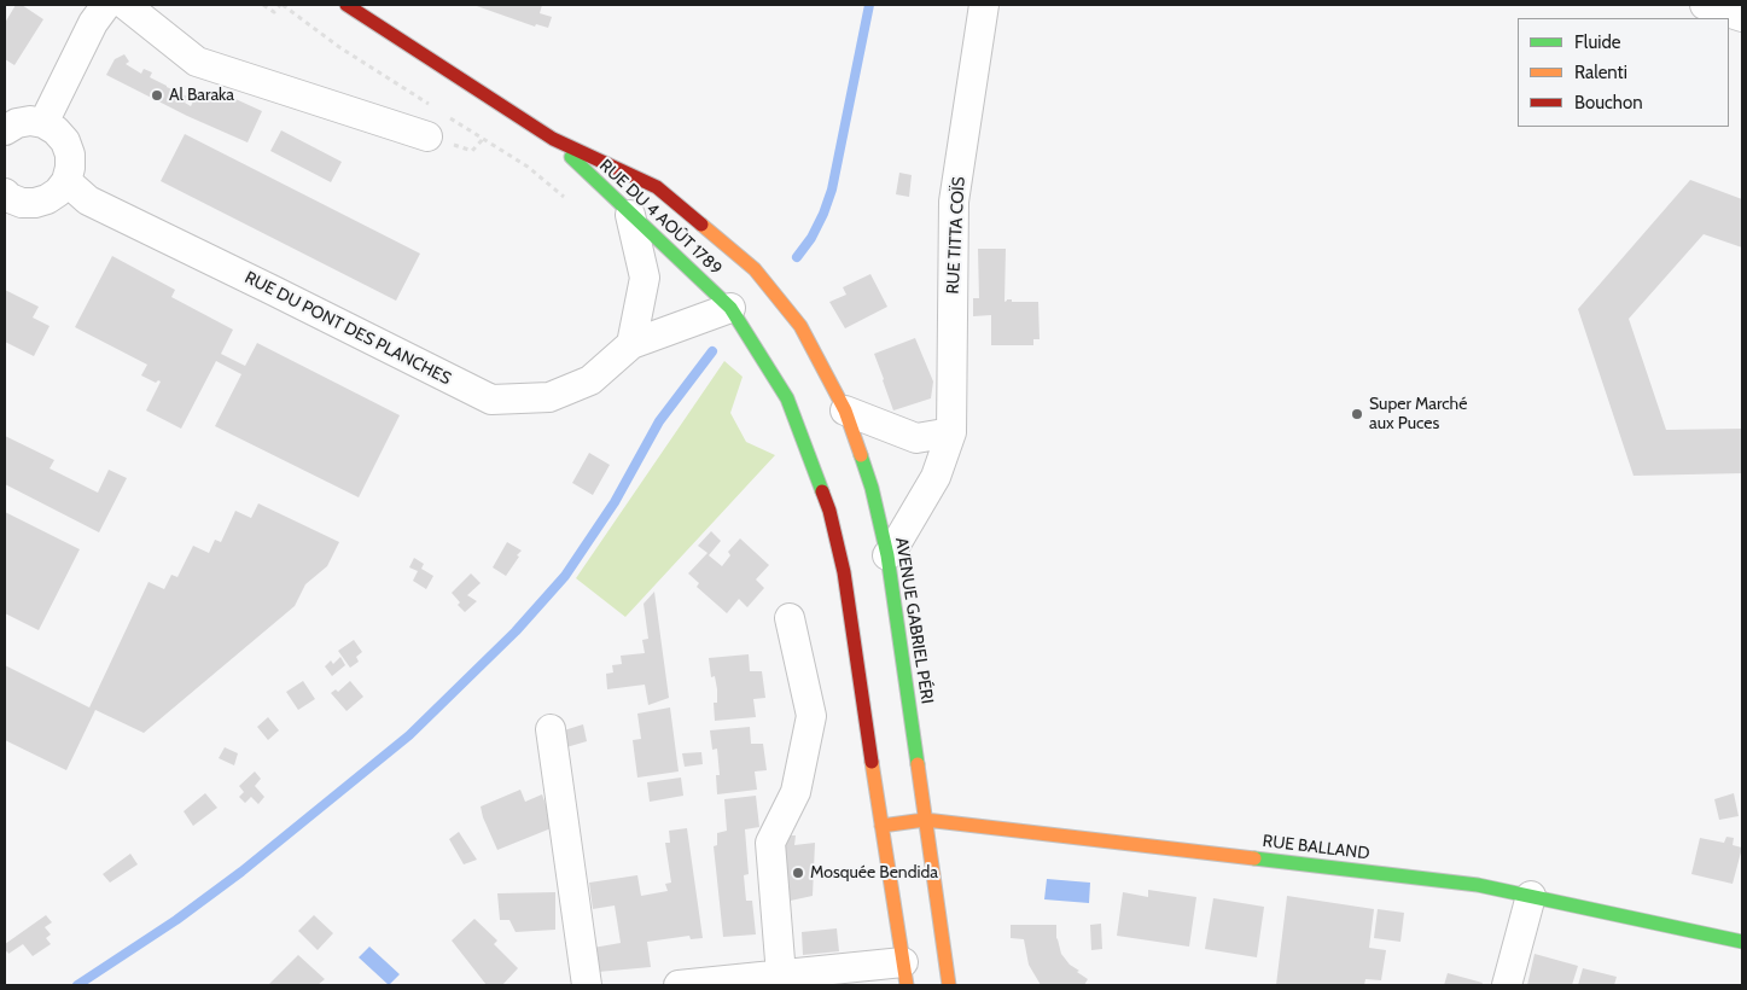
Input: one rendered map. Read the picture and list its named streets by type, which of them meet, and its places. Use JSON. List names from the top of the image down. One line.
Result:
{"streets":{"main road":["RUE DU 4 AOÛT 1789","AVENUE GABRIEL PÉRI","RUE BALLAND"],"street":["RUE TITTA COÏS","RUE DU PONT DES PLANCHES"]},"crossings":[["RUE DU 4 AOÛT 1789","RUE DU PONT DES PLANCHES"],["RUE DU 4 AOÛT 1789","AVENUE GABRIEL PÉRI"],["RUE TITTA COÏS","AVENUE GABRIEL PÉRI"],["AVENUE GABRIEL PÉRI","RUE BALLAND"]],"places":["Al Baraka","Super Marché aux Puces","Mosquée Bendida"],"legend":["Fluide","Ralenti","Bouchon"]}
